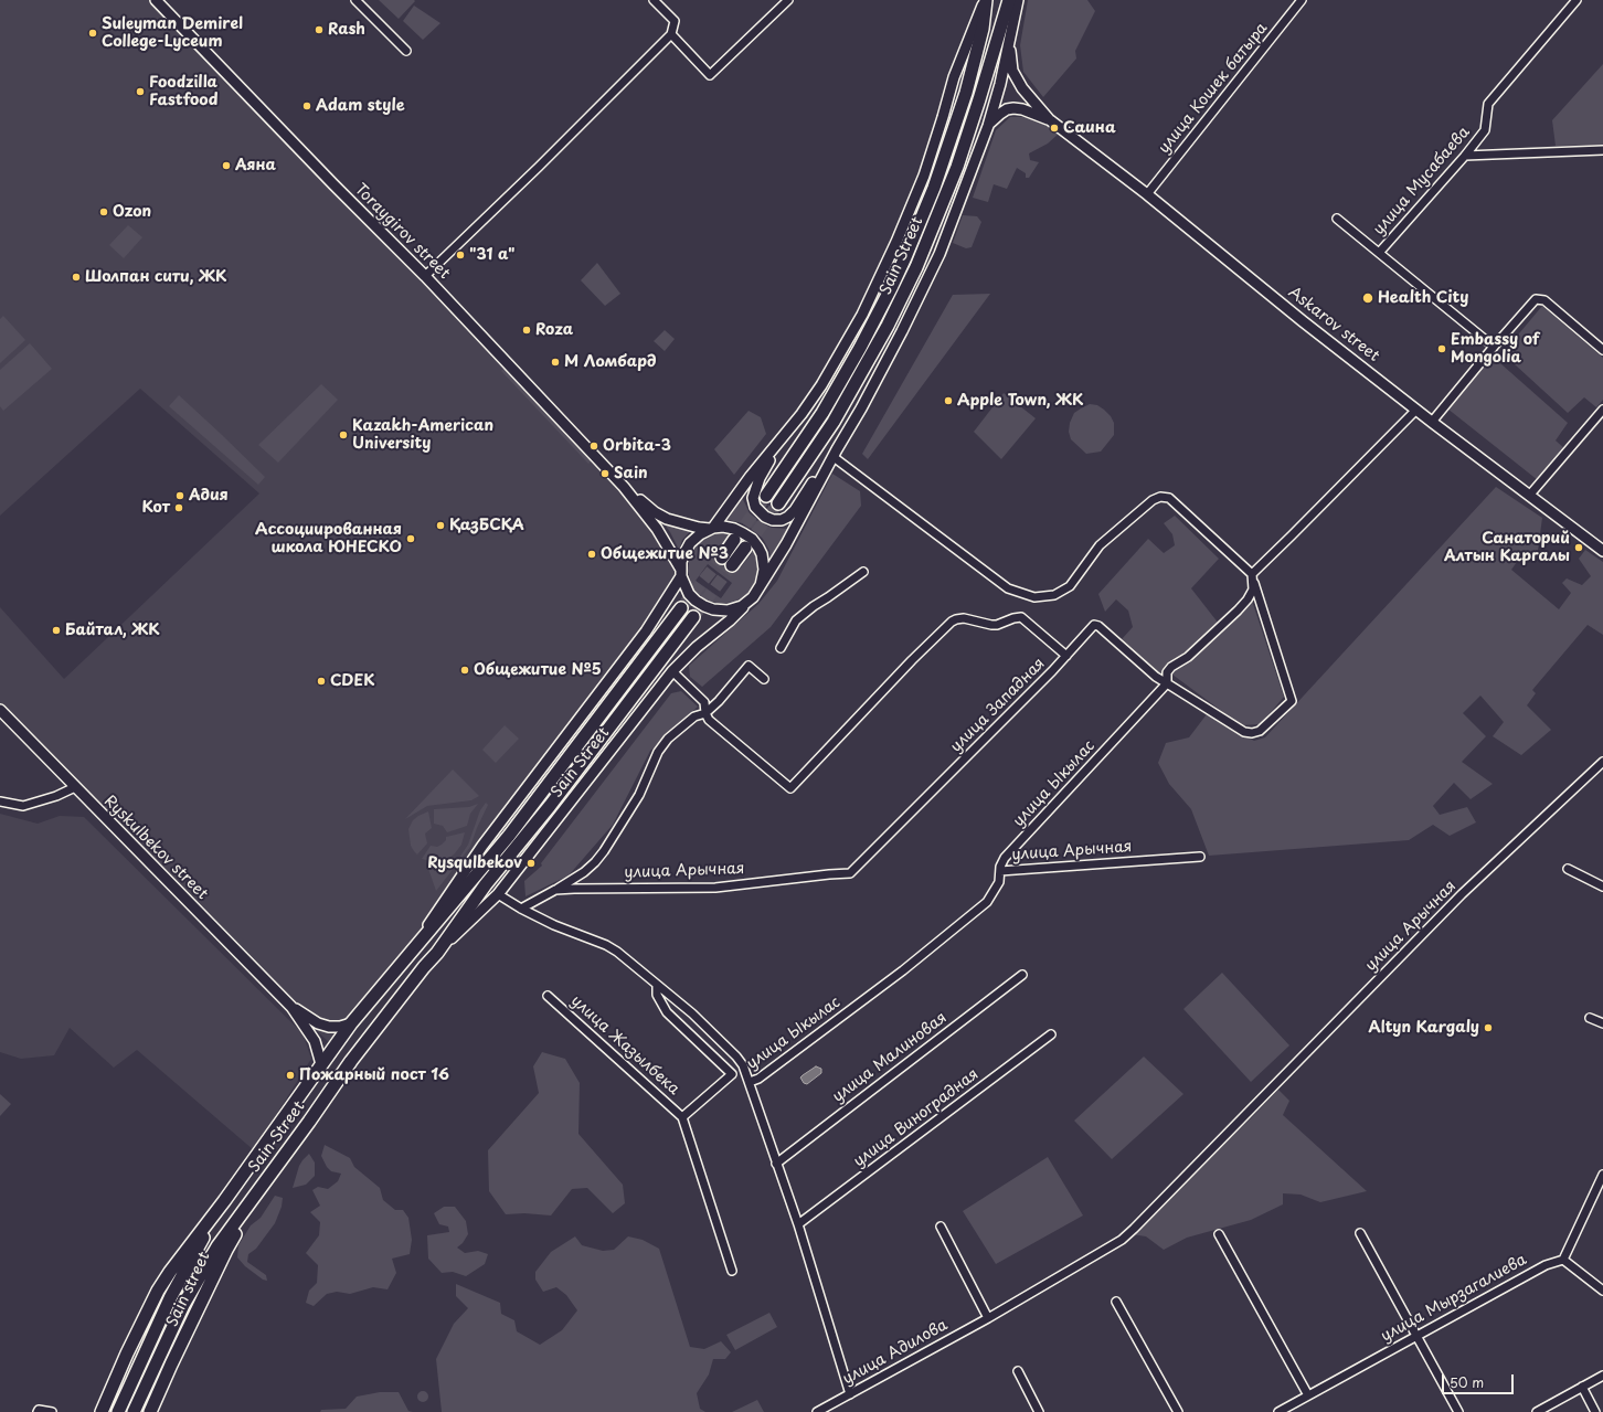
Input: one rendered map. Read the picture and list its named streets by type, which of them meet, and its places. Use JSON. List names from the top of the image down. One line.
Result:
{"streets":{"main road":["Sain Street","Sain street"],"street":["улица Кошек батыра","улица Мусабаева","Toraygirov street","Askarov street","улица Западная","улица Ыкылас","Ryskulbekov street","улица Арычная","улица Жазылбека","улица Малиновая","улица Виноградная","улица Мырзагалиева","улица Адилова"]},"crossings":[["улица Кошек батыра","Askarov street"],["Sain Street","Sain street"],["улица Западная","улица Ыкылас"],["улица Западная","улица Арычная"],["улица Ыкылас","улица Арычная"],["улица Арычная","улица Адилова"]],"places":["Rash","Suleyman Demirel College-Lyceum","Foodzilla Fastfood","Adam style","Саина","Аяна","Ozon","\"31 а\"","Шолпан сити, ЖК","Health City","Roza","Embassy of Mongolia","М Ломбард","Apple Town, ЖК","Kazakh-American University","Orbita-3","Sain","Адия","Кот","ҚазБСҚА","Ассоциированная школа ЮНЕСКО","Санаторий Алтын Каргалы","Общежитие №3","Байтал, ЖК","Общежитие №5","CDEK","Rysqulbekov","Altyn Kargaly","Пожарный пост 16"],"scale_bar":"50 m"}
